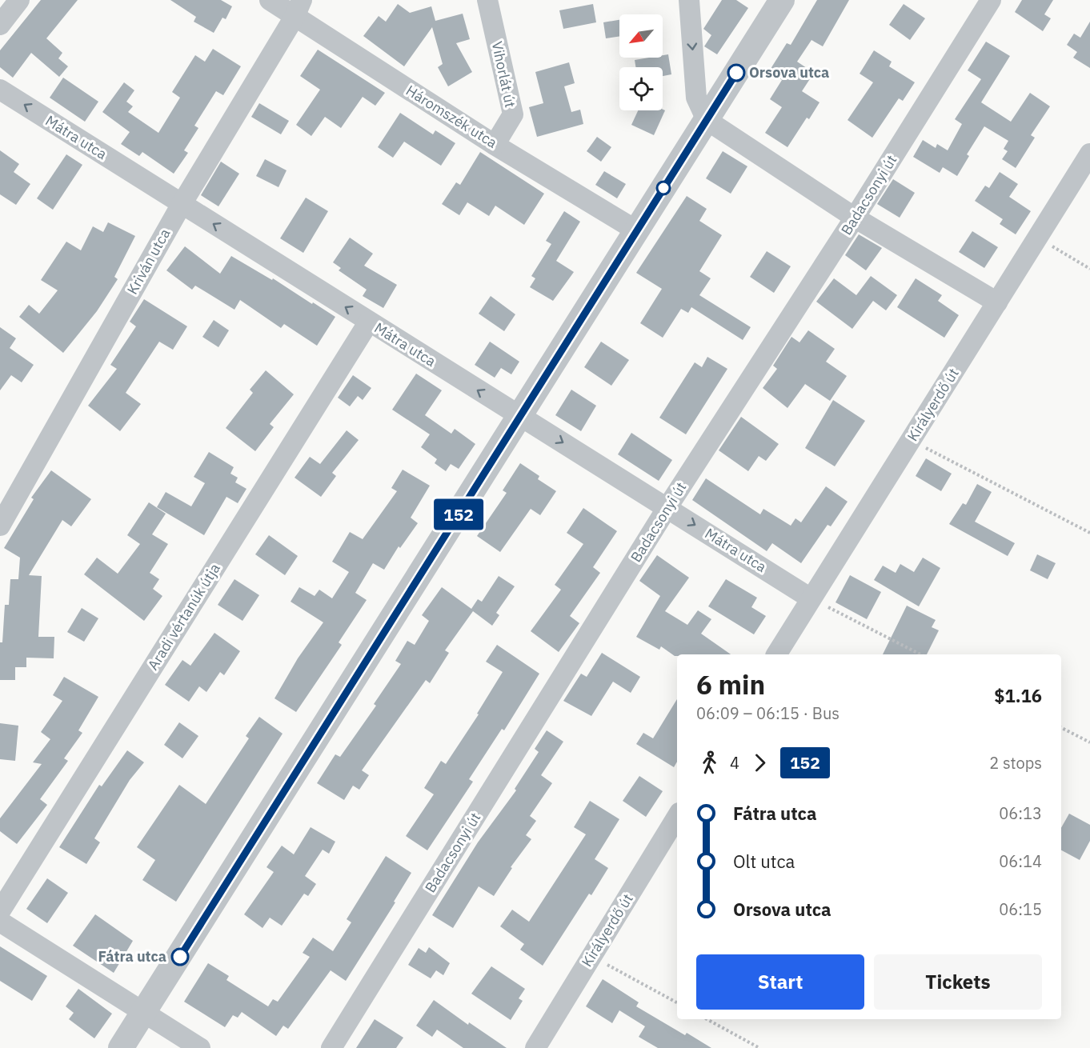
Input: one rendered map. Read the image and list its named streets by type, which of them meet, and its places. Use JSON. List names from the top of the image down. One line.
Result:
{"streets":{"street":["Vihorlát út","Háromszék utca","Mátra utca","Badacsonyi út","Kriván utca","Királyerdő út","Aradi vértanúk útja"]},"crossings":[["Vihorlát út","Háromszék utca"],["Háromszék utca","Kriván utca"],["Mátra utca","Badacsonyi út"],["Mátra utca","Kriván utca"],["Mátra utca","Királyerdő út"],["Mátra utca","Aradi vértanúk útja"]],"places":["Orsova utca","Fátra utca"],"lines":["bus line 152"],"north":"bottom left","page":{"on_map":"152","heading":["6 min","06:09 – 06:15 · Bus","$1.16"],"legs":["4","152","2 stops"],"list":[{"name":"Fátra utca","value":"06:13"},{"name":"Olt utca","value":"06:14"},{"name":"Orsova utca","value":"06:15"}],"buttons":["Start","Tickets"]}}
